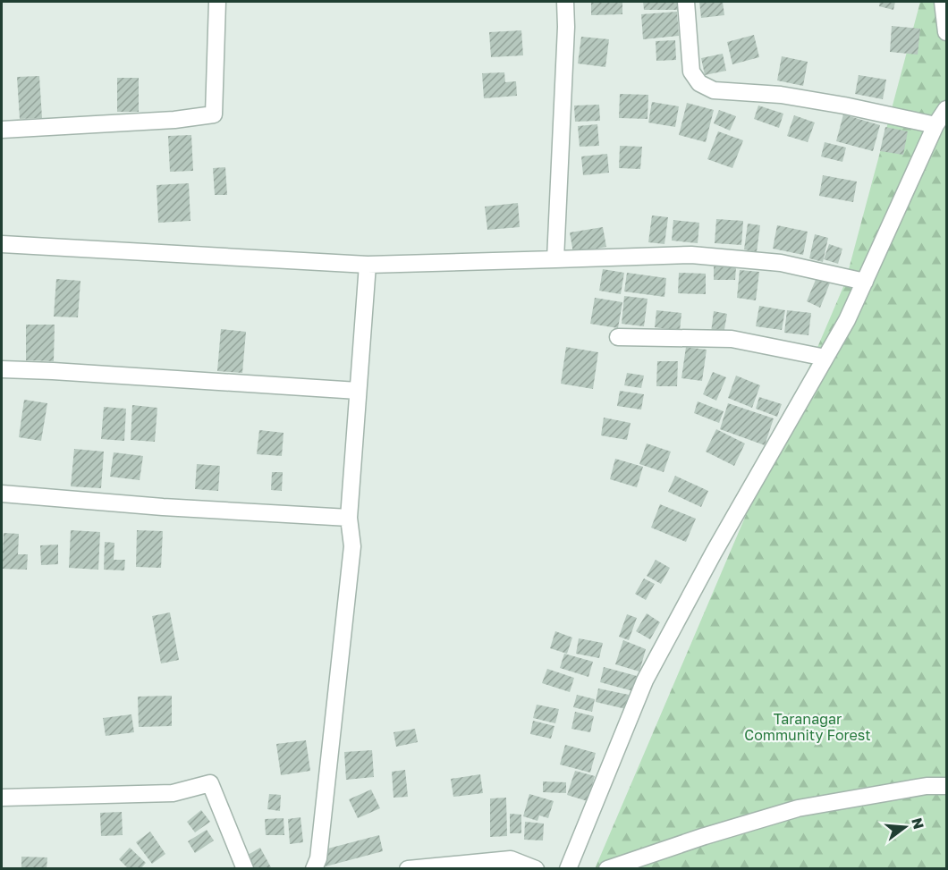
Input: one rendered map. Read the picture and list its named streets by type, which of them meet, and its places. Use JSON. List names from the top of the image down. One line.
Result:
{"parks":["Taranagar Community Forest"],"north":"right"}
